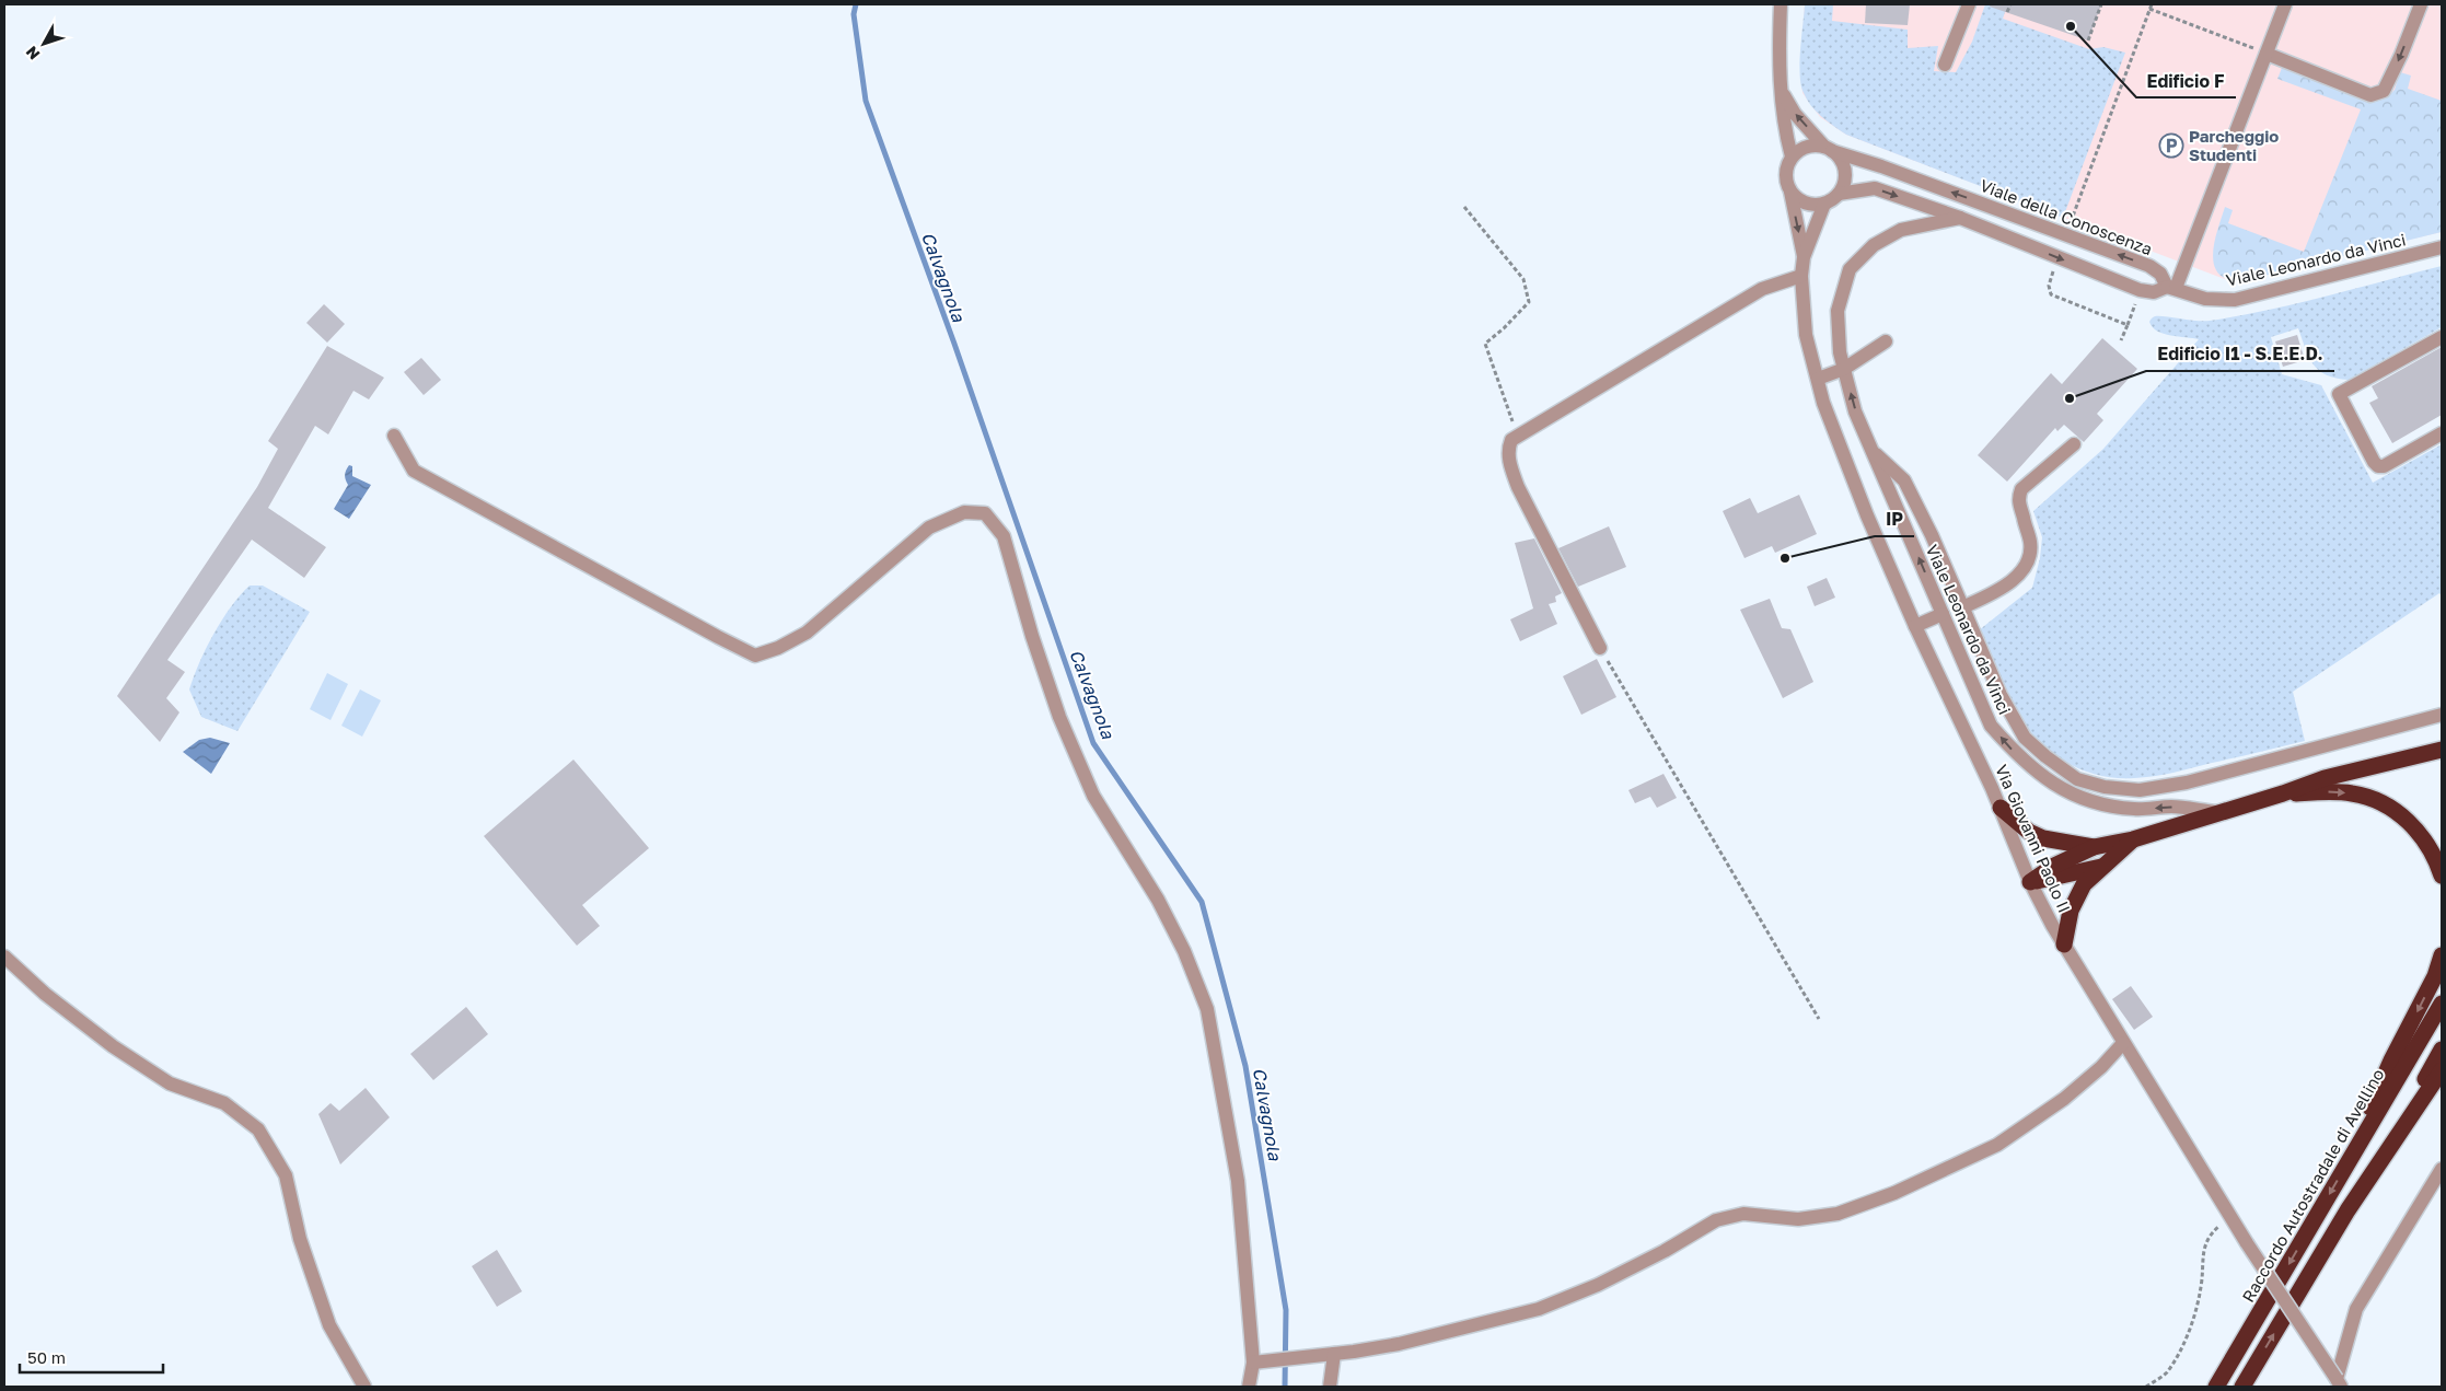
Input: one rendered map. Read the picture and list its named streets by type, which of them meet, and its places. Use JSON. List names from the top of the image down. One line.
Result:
{"streets":{"highway":["Raccordo Autostradale di Avellino"],"street":["Viale della Conoscenza","Viale Leonardo da Vinci","Via Giovanni Paolo II"]},"crossings":[["Viale della Conoscenza","Viale Leonardo da Vinci"],["Viale della Conoscenza","Via Giovanni Paolo II"]],"one_way":["Viale Leonardo da Vinci"],"water":["Calvagnola"],"places":{"other":["Edificio F","Edificio I1 - S.E.E.D.","IP"],"parking":["Parcheggio Studenti"]},"scale_bar":"50 m","north":"bottom left"}
